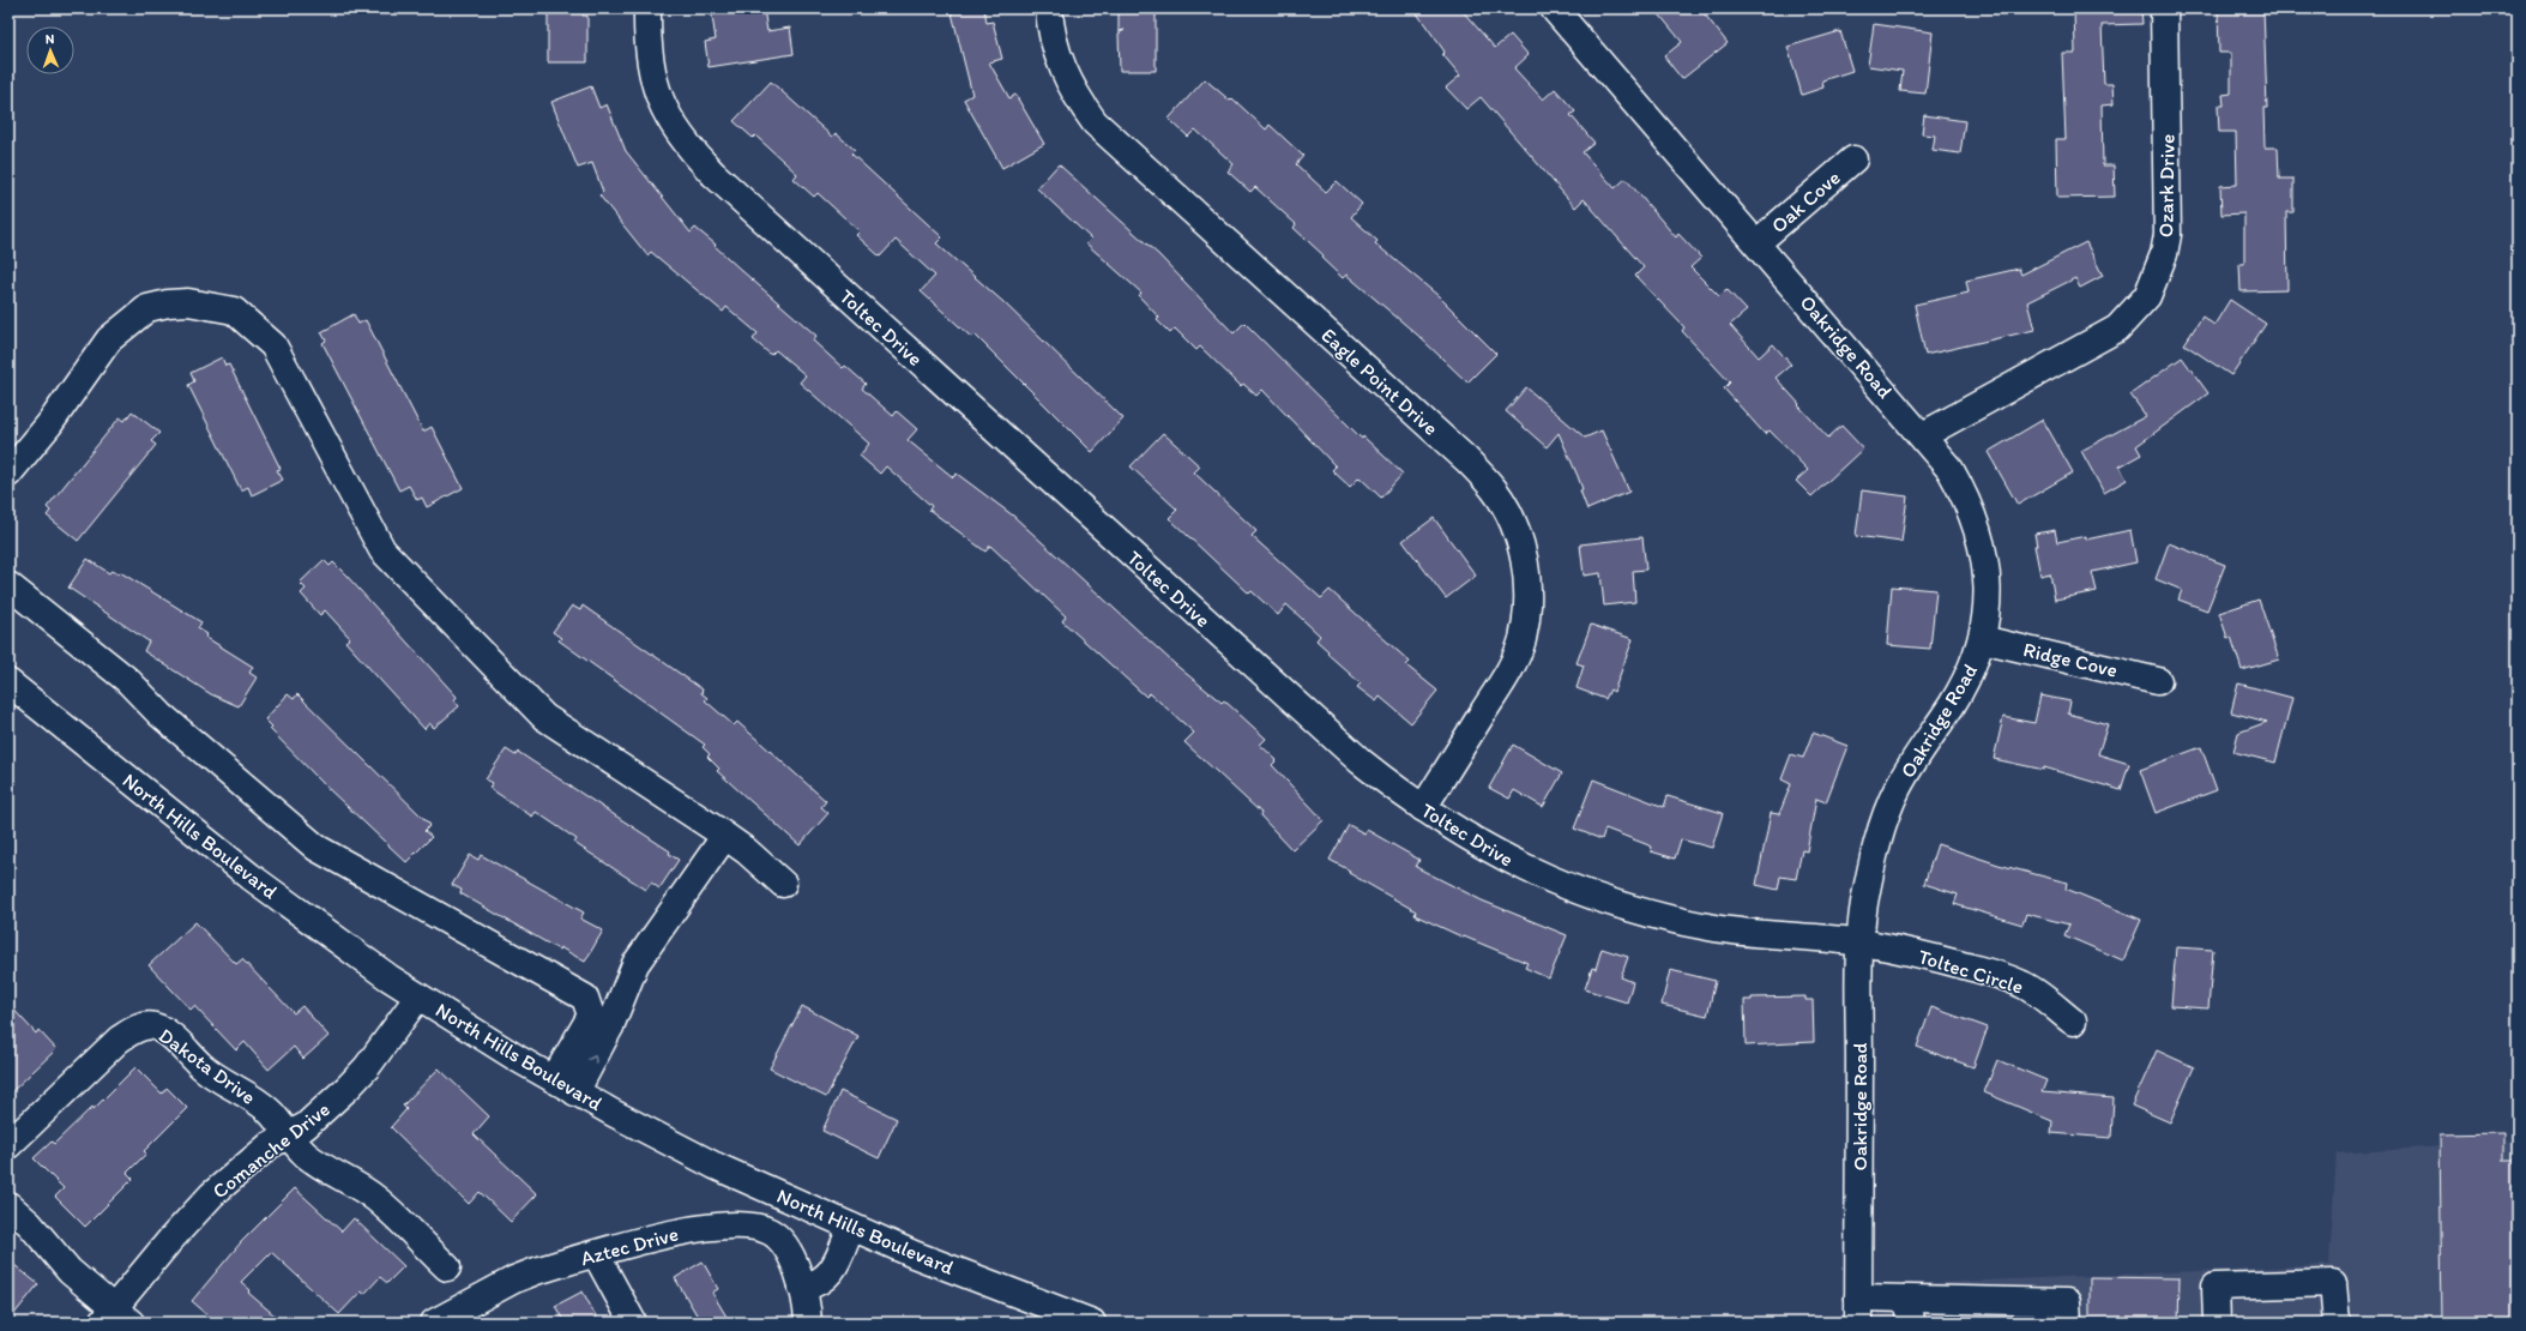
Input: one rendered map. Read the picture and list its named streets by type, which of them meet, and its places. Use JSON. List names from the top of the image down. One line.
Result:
{"streets":{"street":["Ozark Drive","Oak Cove","Toltec Drive","Oakridge Road","Eagle Point Drive","Ridge Cove","North Hills Boulevard","Toltec Circle","Dakota Drive","Comanche Drive","Aztec Drive"]},"crossings":[["Ozark Drive","Oakridge Road"],["Oak Cove","Oakridge Road"],["Toltec Drive","Oakridge Road"],["Toltec Drive","Eagle Point Drive"],["Toltec Drive","Toltec Circle"],["Oakridge Road","Ridge Cove"],["Oakridge Road","Toltec Circle"],["North Hills Boulevard","Comanche Drive"],["Dakota Drive","Comanche Drive"]],"north":"top"}
